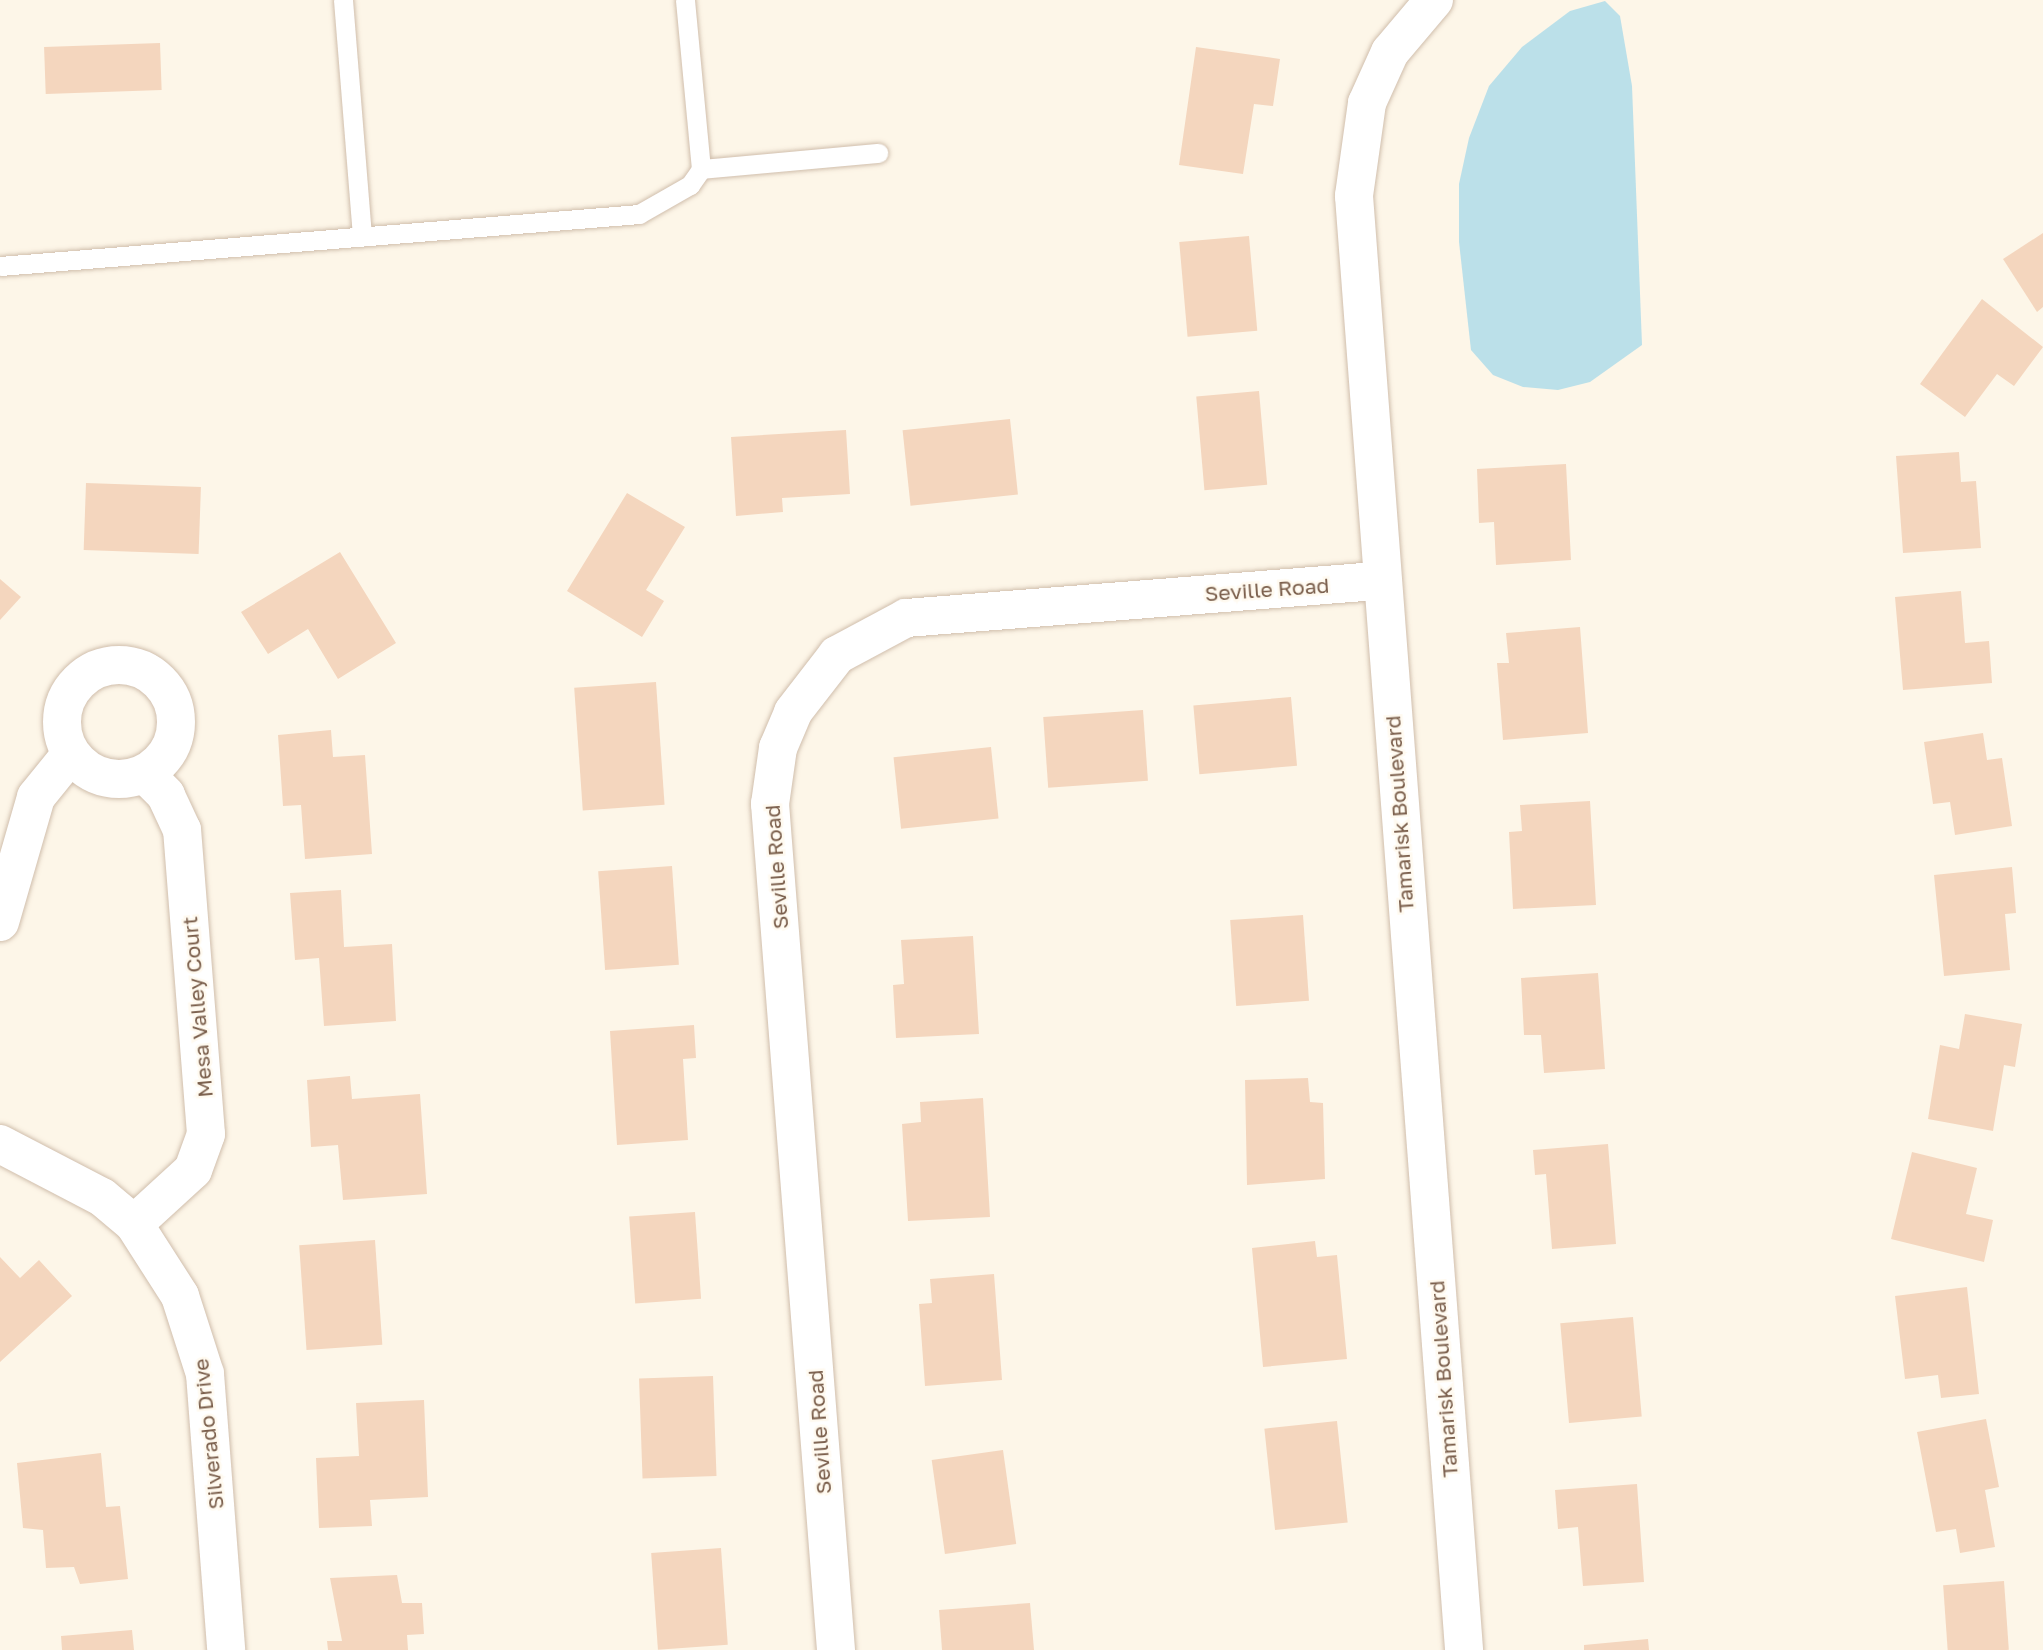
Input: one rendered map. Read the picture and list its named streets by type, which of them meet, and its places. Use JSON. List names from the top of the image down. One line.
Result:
{"streets":{"street":["Seville Road","Tamarisk Boulevard","Mesa Valley Court","Silverado Drive"]},"crossings":[["Seville Road","Tamarisk Boulevard"],["Mesa Valley Court","Silverado Drive"]]}
